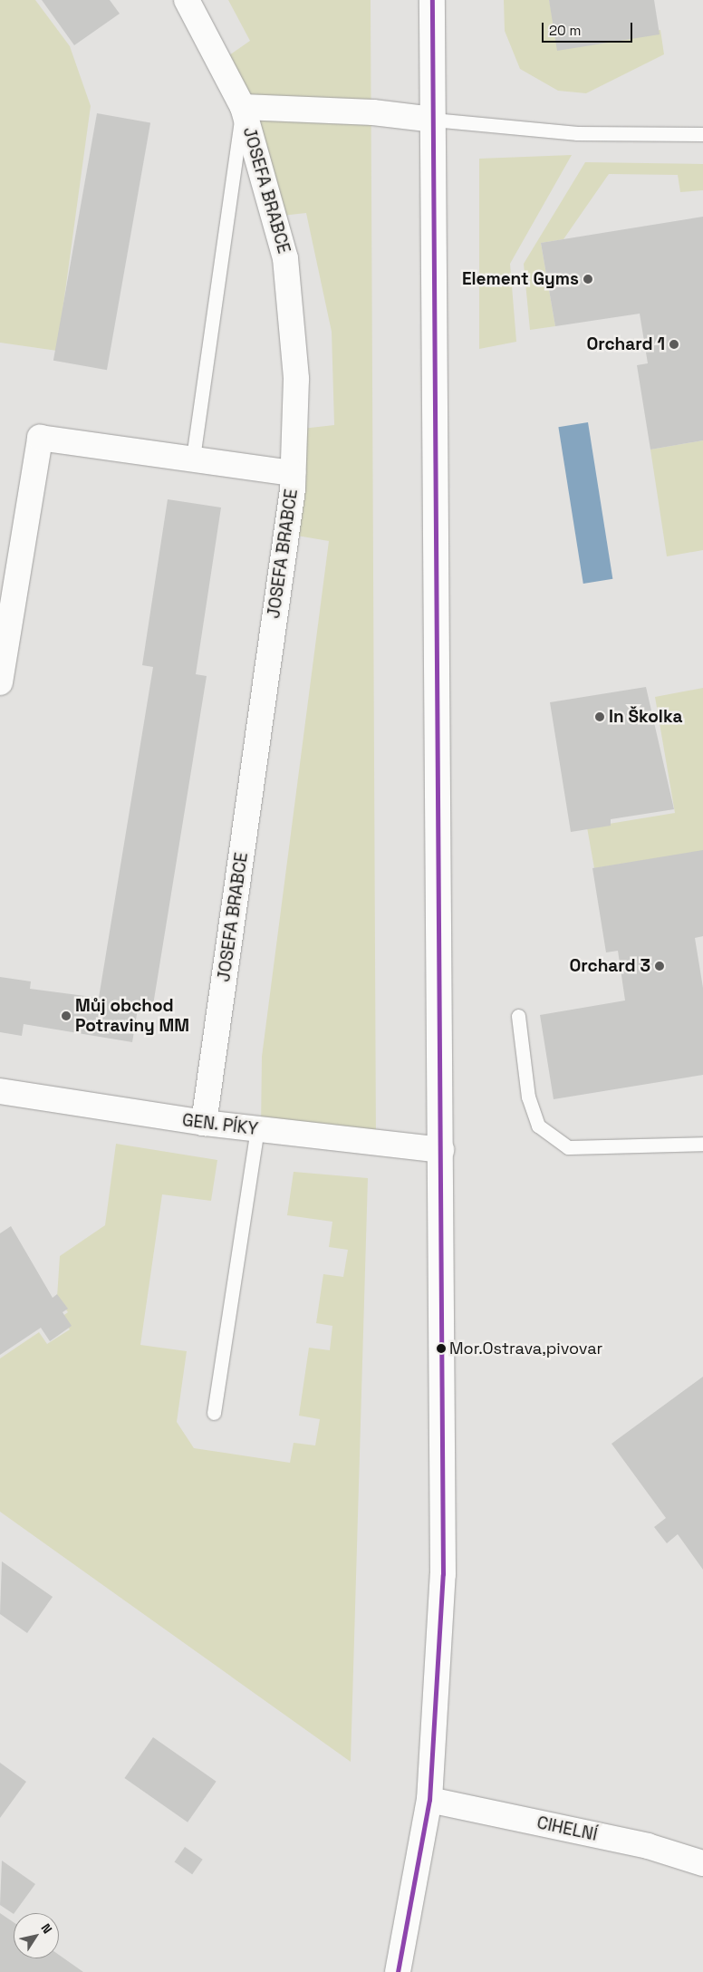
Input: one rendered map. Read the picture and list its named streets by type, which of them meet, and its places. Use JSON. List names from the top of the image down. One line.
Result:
{"streets":{"street":["JOSEFA BRABCE","GEN. PÍKY","CIHELNÍ"]},"crossings":[["JOSEFA BRABCE","GEN. PÍKY"]],"places":["Element Gyms","Orchard 1","In Školka","Orchard 3","Můj obchod Potraviny MM","Mor.Ostrava,pivovar"],"scale_bar":"20 m","north":"top right"}
